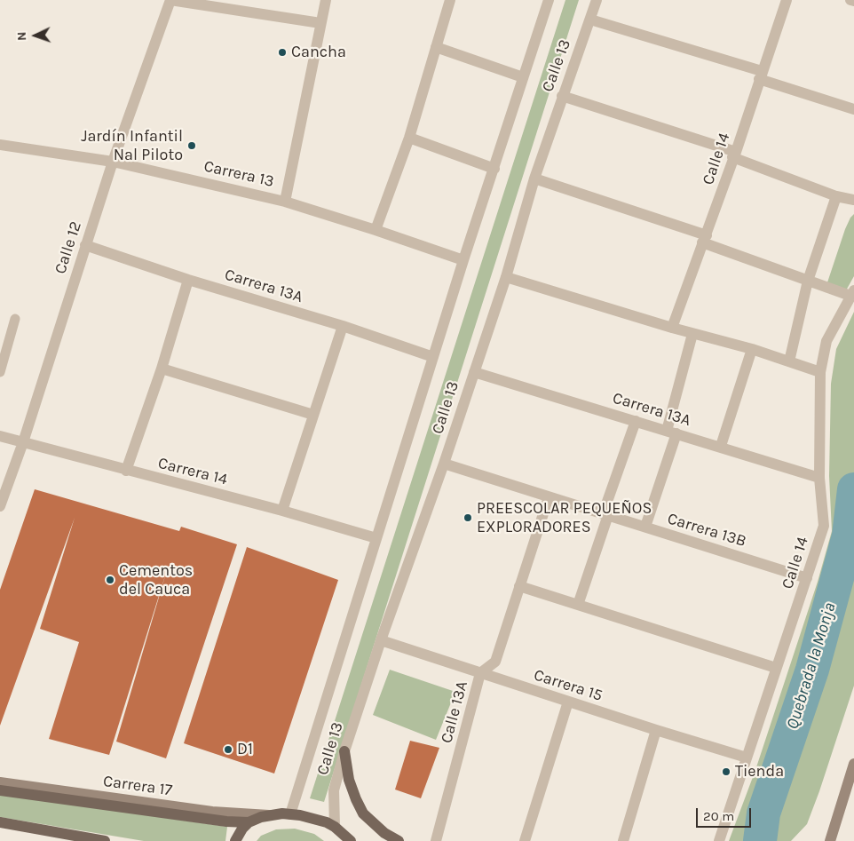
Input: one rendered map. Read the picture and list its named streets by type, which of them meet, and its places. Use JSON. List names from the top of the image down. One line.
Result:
{"streets":{"main road":["Carrera 17"],"street":["Calle 13","Calle 14","Carrera 13","Calle 12","Carrera 13A","Carrera 14","Carrera 13B","Carrera 15","Calle 13A"]},"crossings":[["Calle 13","Carrera 13"],["Calle 13","Carrera 13A"],["Calle 13","Carrera 14"],["Calle 13","Carrera 13B"],["Calle 13","Carrera 15"],["Calle 14","Carrera 13A"],["Calle 14","Carrera 13B"],["Calle 14","Carrera 15"],["Carrera 13","Calle 12"],["Calle 12","Carrera 13A"],["Calle 12","Carrera 14"],["Carrera 13B","Calle 13A"],["Carrera 15","Calle 13A"]],"water":["Quebrada la Monja"],"places":["Cancha","Jardín Infantil Nal Piloto","PREESCOLAR PEQUEÑOS EXPLORADORES","Cementos del Cauca","D1","Tienda"],"scale_bar":"20 m","north":"left"}
